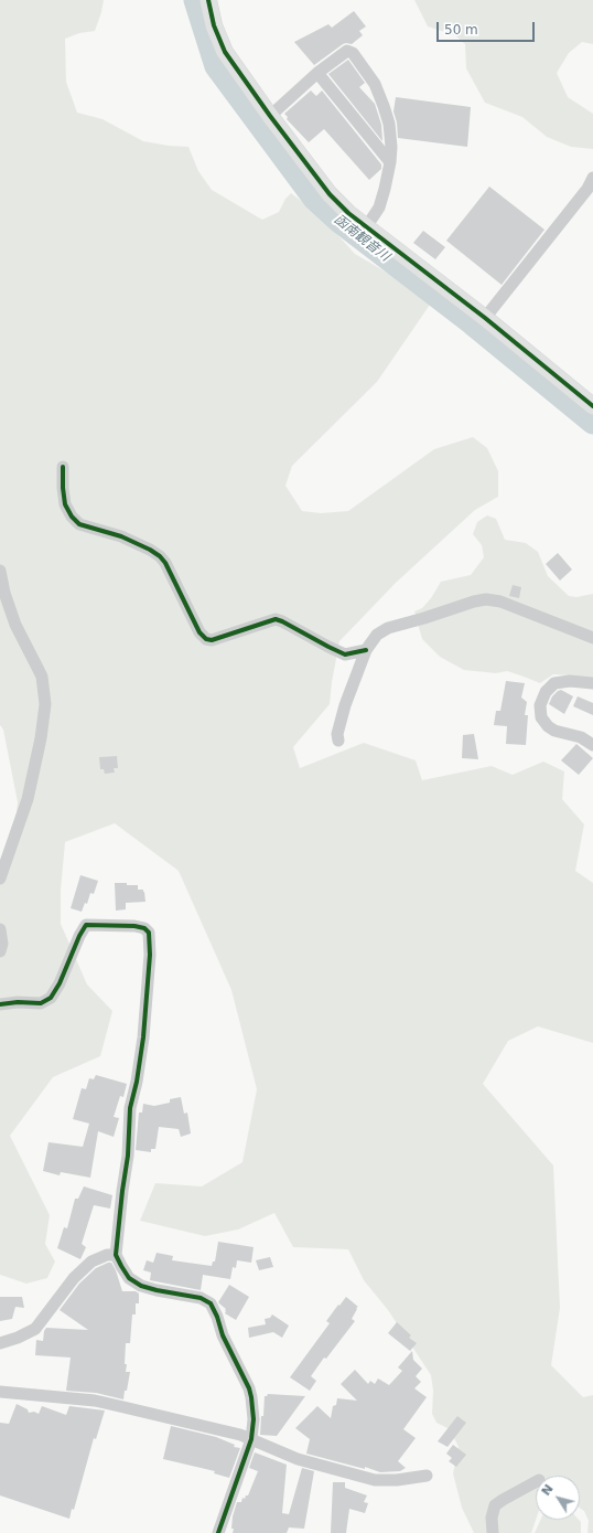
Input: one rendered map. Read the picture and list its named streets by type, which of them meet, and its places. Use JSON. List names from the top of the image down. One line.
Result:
{"water":["函南観音川"],"scale_bar":"50 m","north":"top left"}
